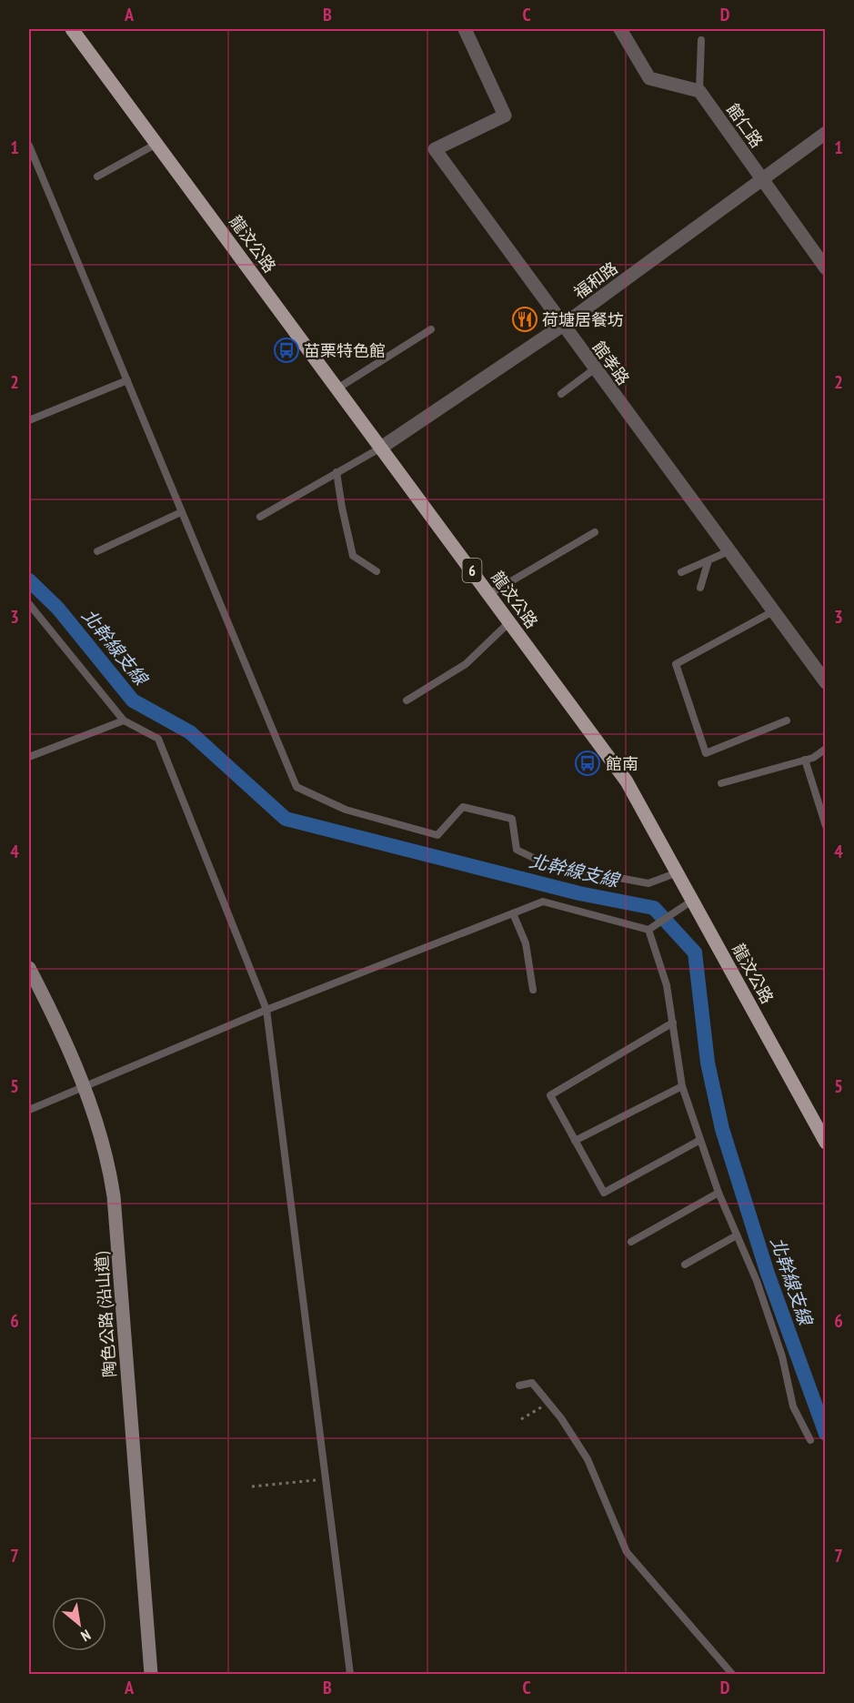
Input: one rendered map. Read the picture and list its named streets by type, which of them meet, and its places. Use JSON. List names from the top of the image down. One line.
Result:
{"streets":{"main road":["龍汶公路","6","陶色公路 (沿山道)"],"street":["館仁路","福和路","館孝路"]},"crossings":[["館仁路","福和路"],["龍汶公路","福和路"],["福和路","館孝路"]],"water":["北幹線支線"],"places":{"restaurant":["荷塘居餐坊"],"bus stop":["苗栗特色館","館南"]},"north":"bottom right","grid":{"columns":["A","B","C","D"],"rows":["1","2","3","4","5","6","7"]}}
